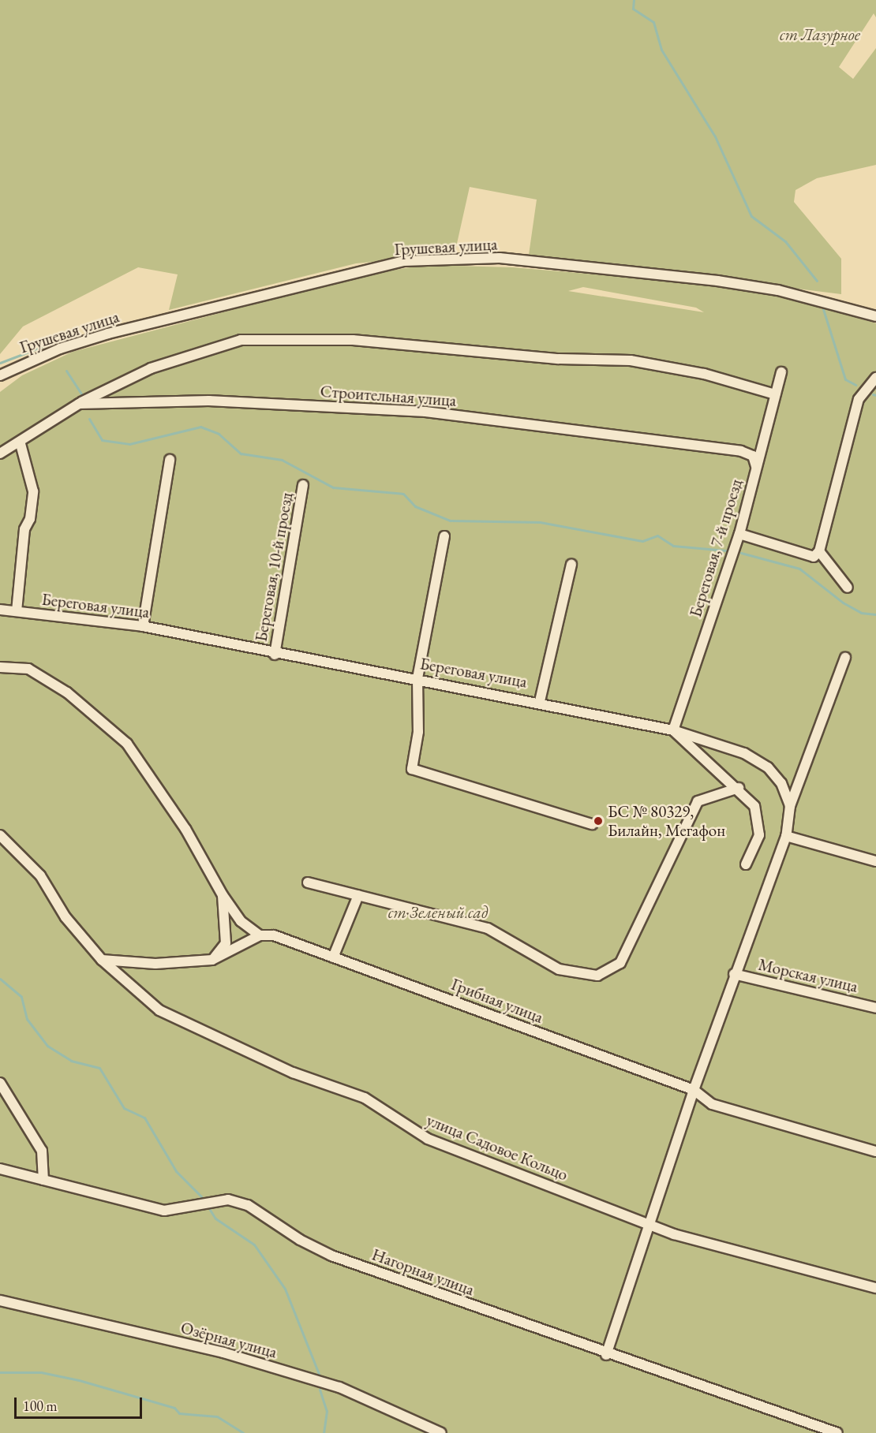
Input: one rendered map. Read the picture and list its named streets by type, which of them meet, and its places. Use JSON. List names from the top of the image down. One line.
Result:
{"streets":{"street":["Грушевая улица","Строительная улица","Береговая, 7-й проезд","Береговая, 10-й проезд","Береговая улица","Морская улица","Грибная улица","улица Садовое Кольцо","Нагорная улица","Озёрная улица"]},"crossings":[["Строительная улица","Береговая, 7-й проезд"],["Береговая, 7-й проезд","Береговая улица"],["Береговая, 10-й проезд","Береговая улица"]],"parks":["ст Лазурное","ст Зеленый сад"],"places":["БС № 80329, Билайн, Мегафон"],"scale_bar":"100 m"}
